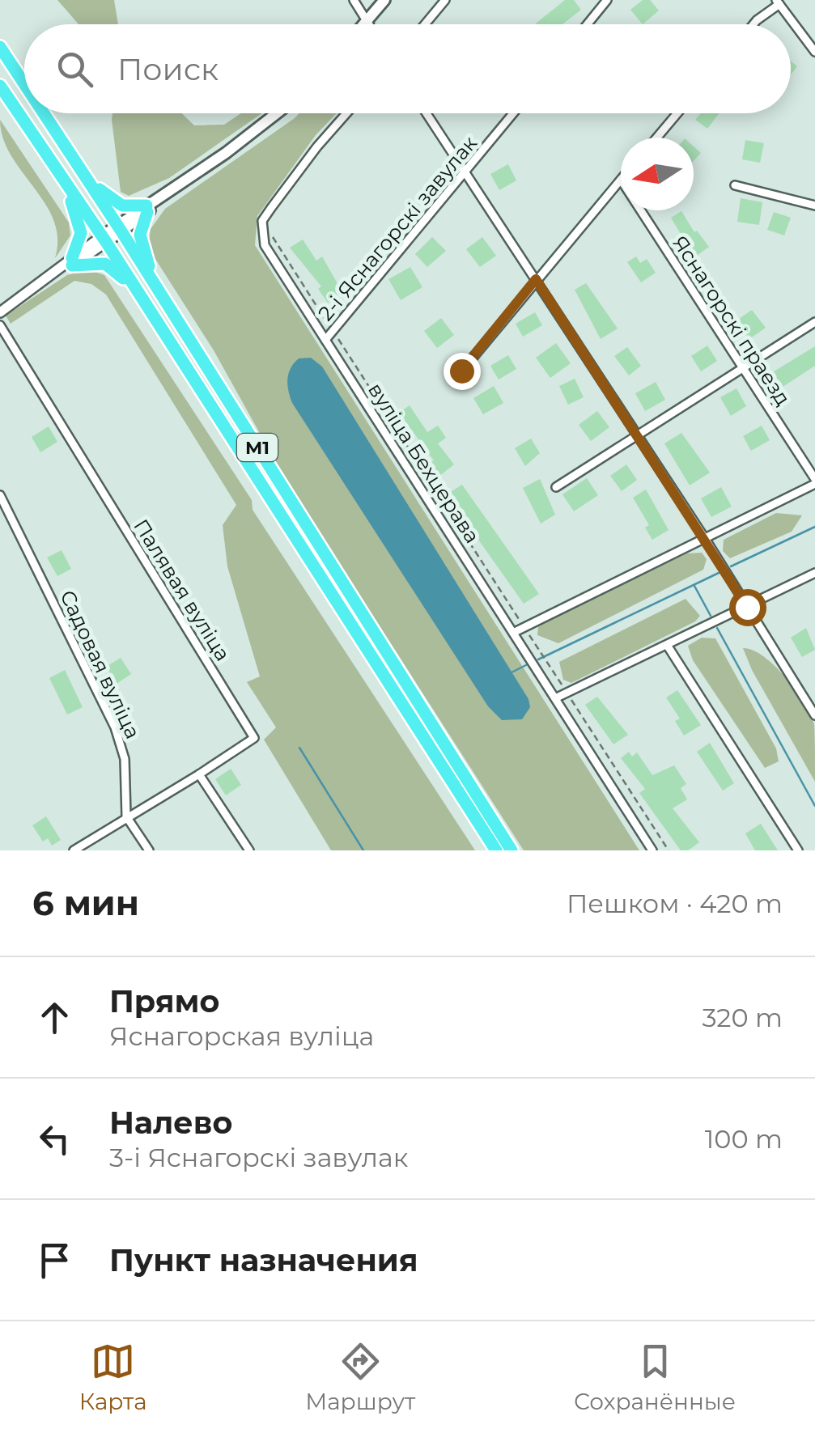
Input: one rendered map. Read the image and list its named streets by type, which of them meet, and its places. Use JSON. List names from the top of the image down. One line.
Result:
{"streets":{"highway":["М1"],"street":["2-і Яснагорскі завулак","Яснагорскі праезд","вуліца Бехцерава","Палявая вуліца","Садовая вуліца"]},"crossings":[["2-і Яснагорскі завулак","вуліца Бехцерава"]],"north":"left","page":{"search":"Поиск","heading":["6 мин","Пешком · 420 m"],"list":[["Прямо","Яснагорская вуліца","320 m"],["Налево","3-і Яснагорскі завулак","100 m"],"Пункт назначения"],"nav":["Карта","Маршрут","Сохранённые"]}}
